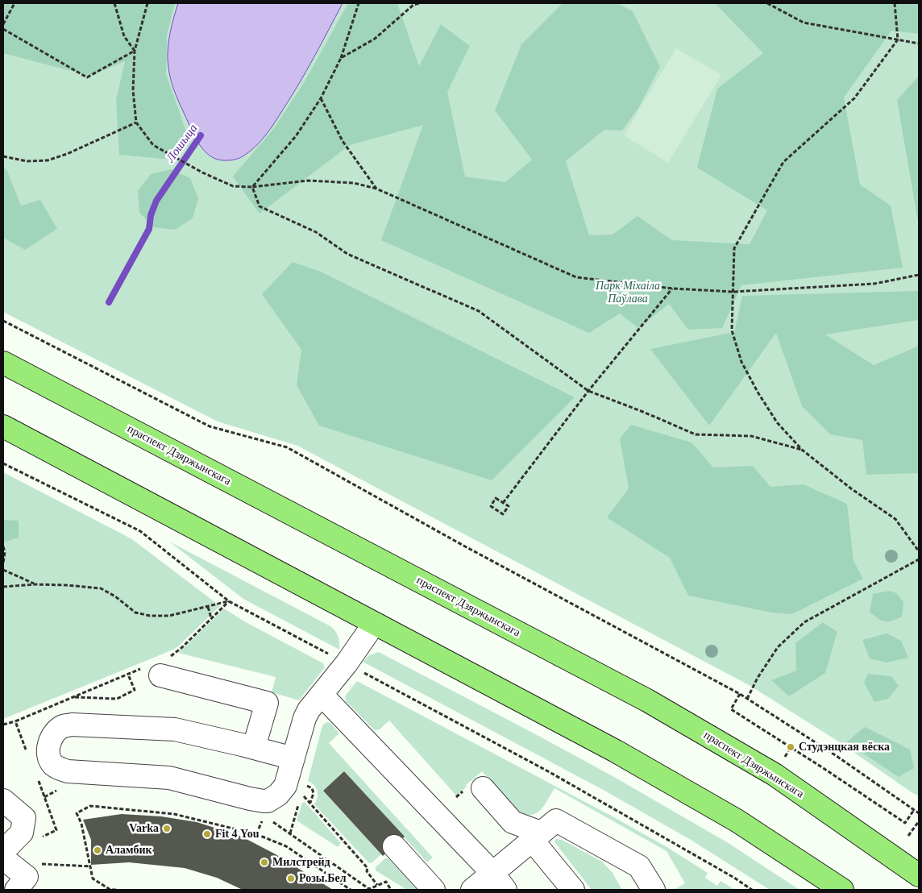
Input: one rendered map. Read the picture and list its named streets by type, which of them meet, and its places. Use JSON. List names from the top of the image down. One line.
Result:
{"streets":{"main road":["праспект Дзяржынскага"]},"water":["Лошыца"],"parks":["Парк Міхаіла Паўлава"],"places":["Студэнцкая вёска","Varka","Fit 4 You","Аламбик","Милстрейд","Розы.Бел"]}
